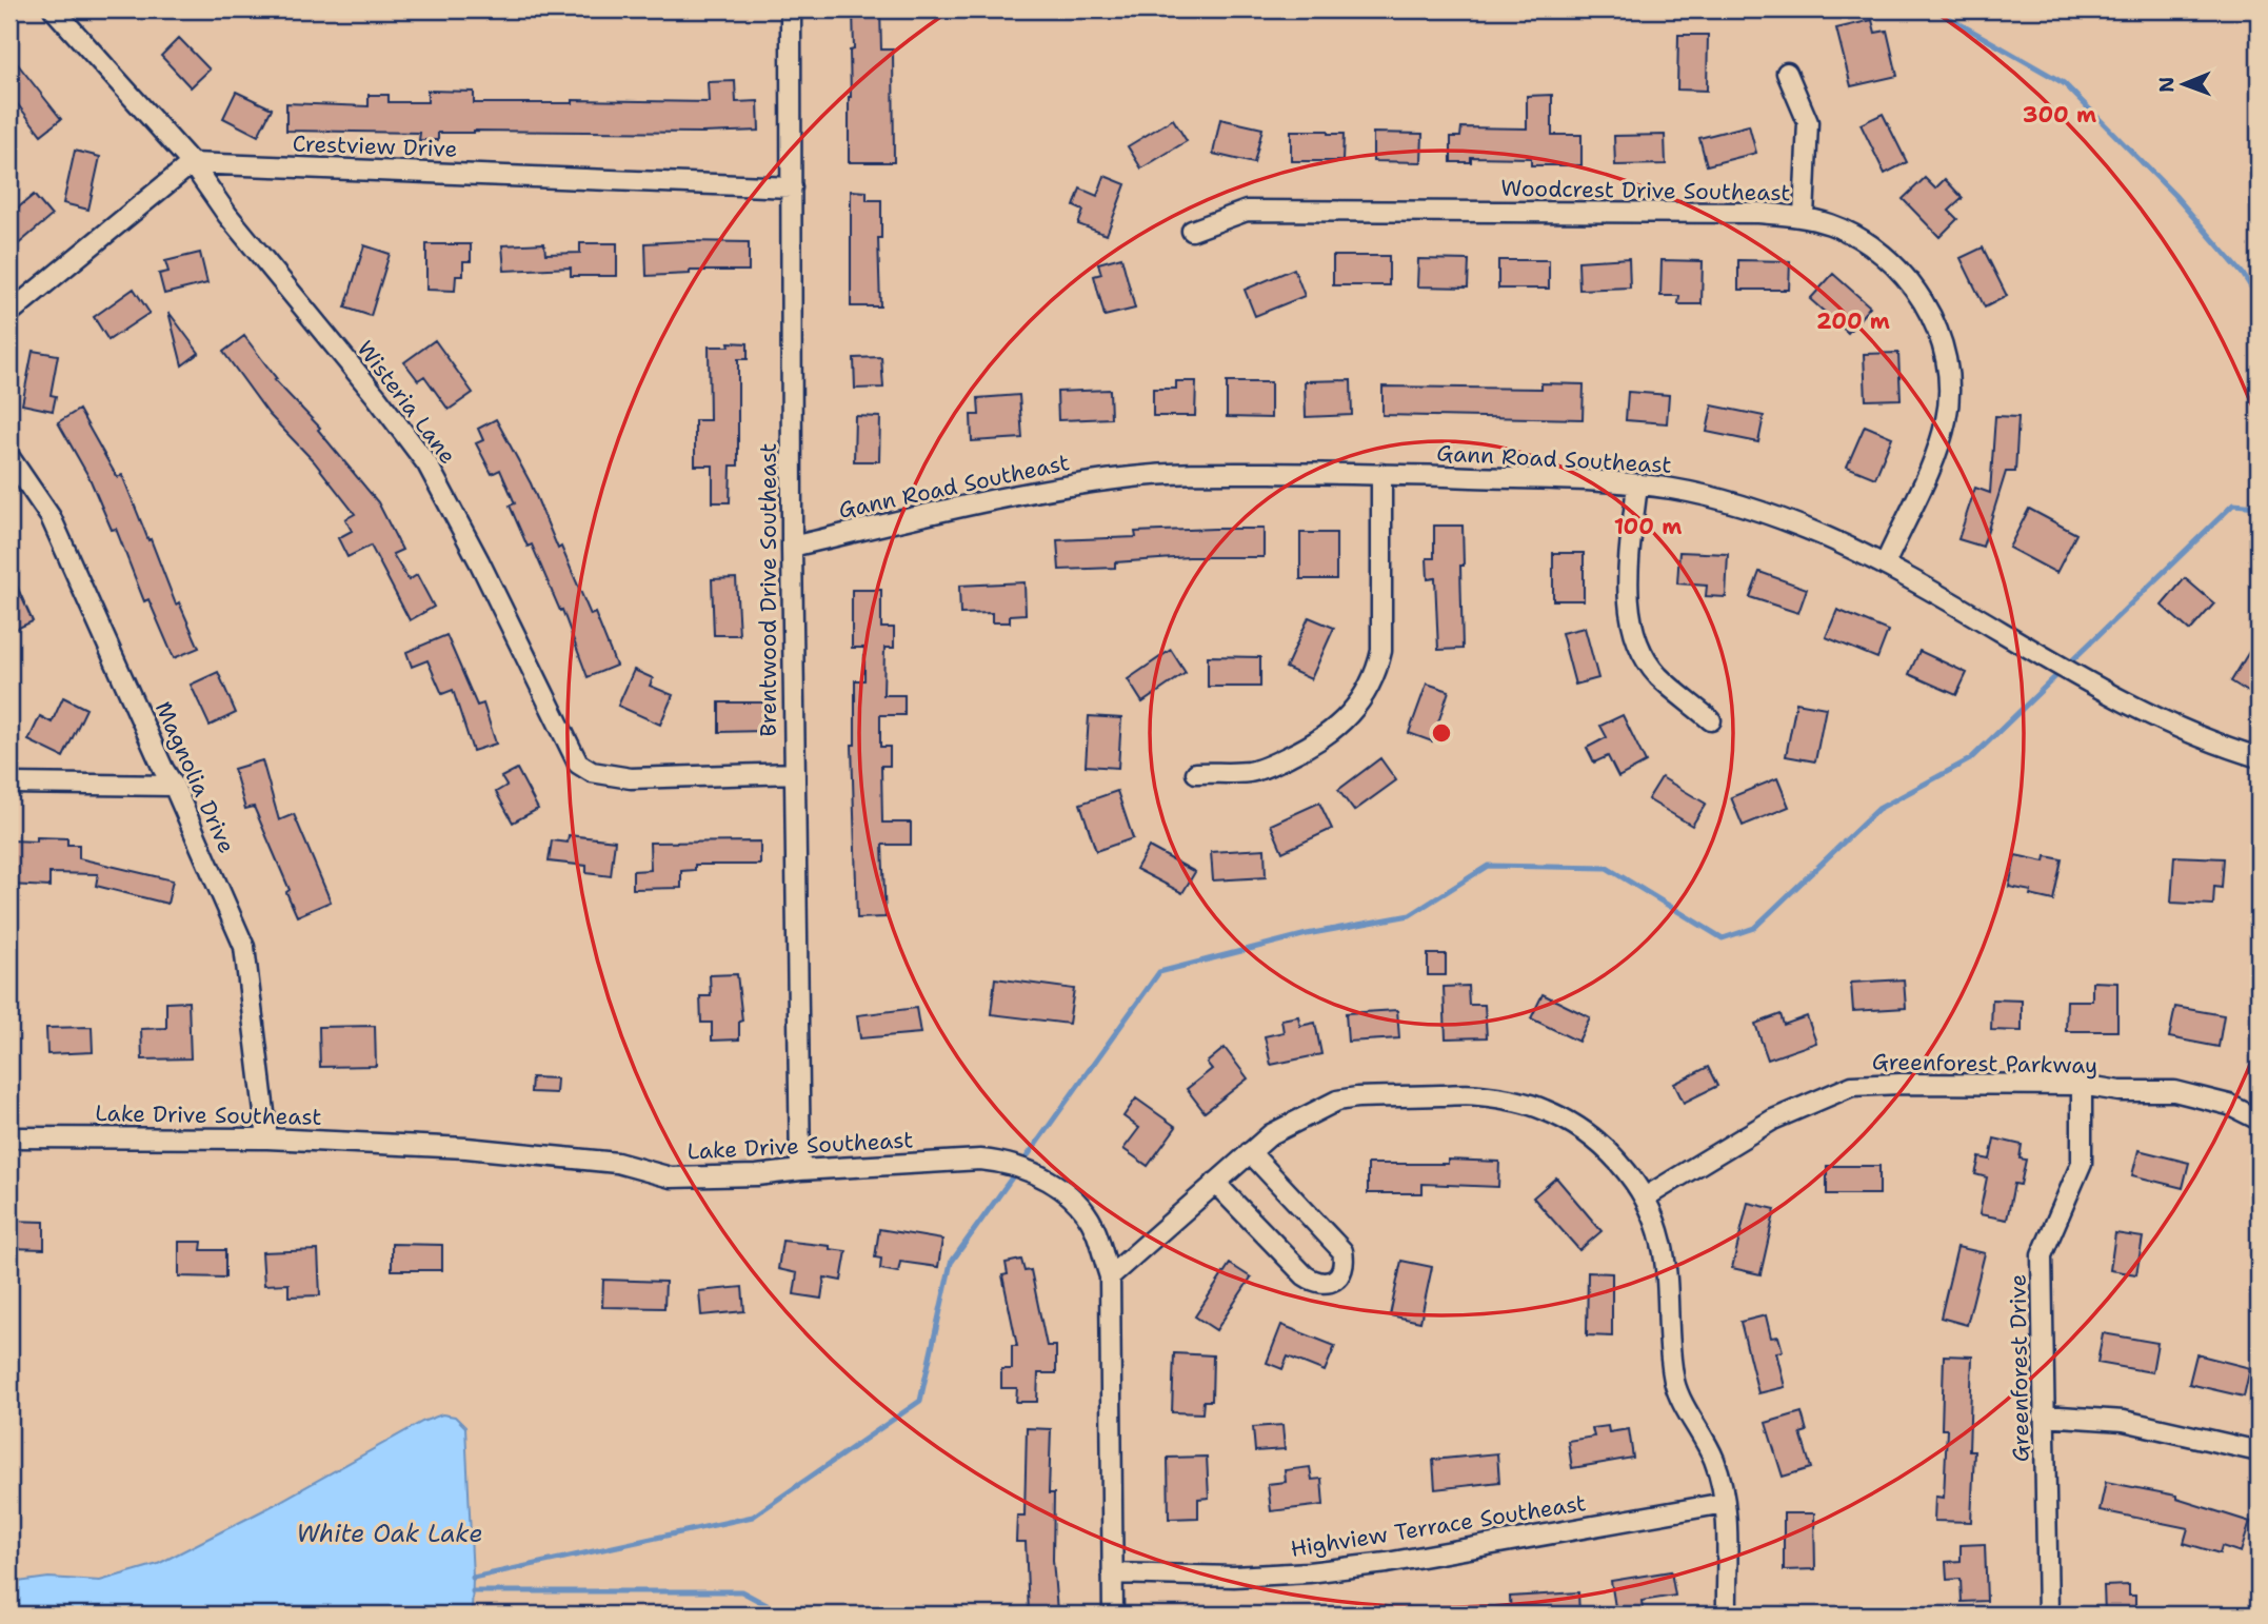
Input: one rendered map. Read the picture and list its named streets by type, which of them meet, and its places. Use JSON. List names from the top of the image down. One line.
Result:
{"streets":{"street":["Crestview Drive","Woodcrest Drive Southeast","Wisteria Lane","Gann Road Southeast","Brentwood Drive Southeast","Magnolia Drive","Greenforest Parkway","Lake Drive Southeast","Greenforest Drive","Highview Terrace Southeast"]},"crossings":[["Crestview Drive","Wisteria Lane"],["Crestview Drive","Brentwood Drive Southeast"],["Woodcrest Drive Southeast","Gann Road Southeast"],["Wisteria Lane","Brentwood Drive Southeast"],["Gann Road Southeast","Brentwood Drive Southeast"],["Brentwood Drive Southeast","Lake Drive Southeast"],["Magnolia Drive","Lake Drive Southeast"],["Greenforest Parkway","Greenforest Drive"],["Lake Drive Southeast","Highview Terrace Southeast"]],"water":["White Oak Lake"],"north":"left","rings":["300 m","200 m","100 m"]}
